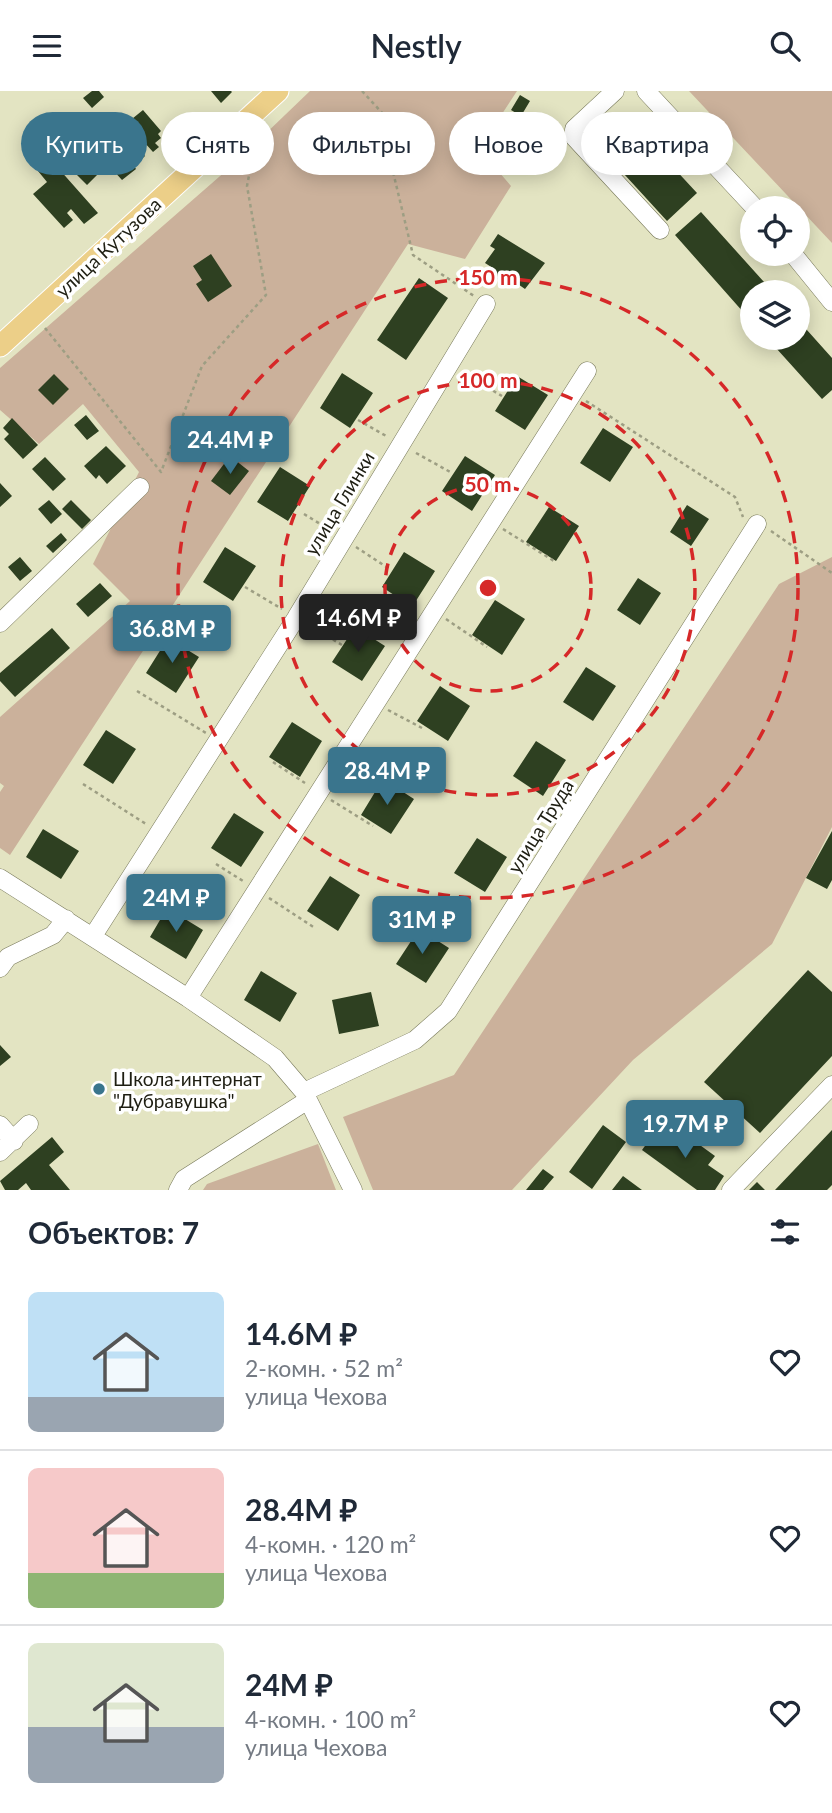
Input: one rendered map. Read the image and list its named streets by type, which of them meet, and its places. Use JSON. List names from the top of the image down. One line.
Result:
{"streets":{"main road":["улица Кутузова"],"street":["улица Глинки","улица Труда"]},"places":["Школа-интернат \"Дубравушка\""],"page":{"header":"Nestly","chip":["Купить","Снять","Фильтры","Новое","Квартира"],"price":["24.4M ₽","14.6M ₽","36.8M ₽","28.4M ₽","24M ₽","31M ₽","19.7M ₽"],"heading":"Объектов: 7","list":[{"name":"14.6M ₽","note":"2-комн. · 52 m² · улица Чехова"},{"name":"28.4M ₽","note":"4-комн. · 120 m² · улица Чехова"},{"name":"24M ₽","note":"4-комн. · 100 m² · улица Чехова"}]},"rings":["150 m","100 m","50 m"]}
